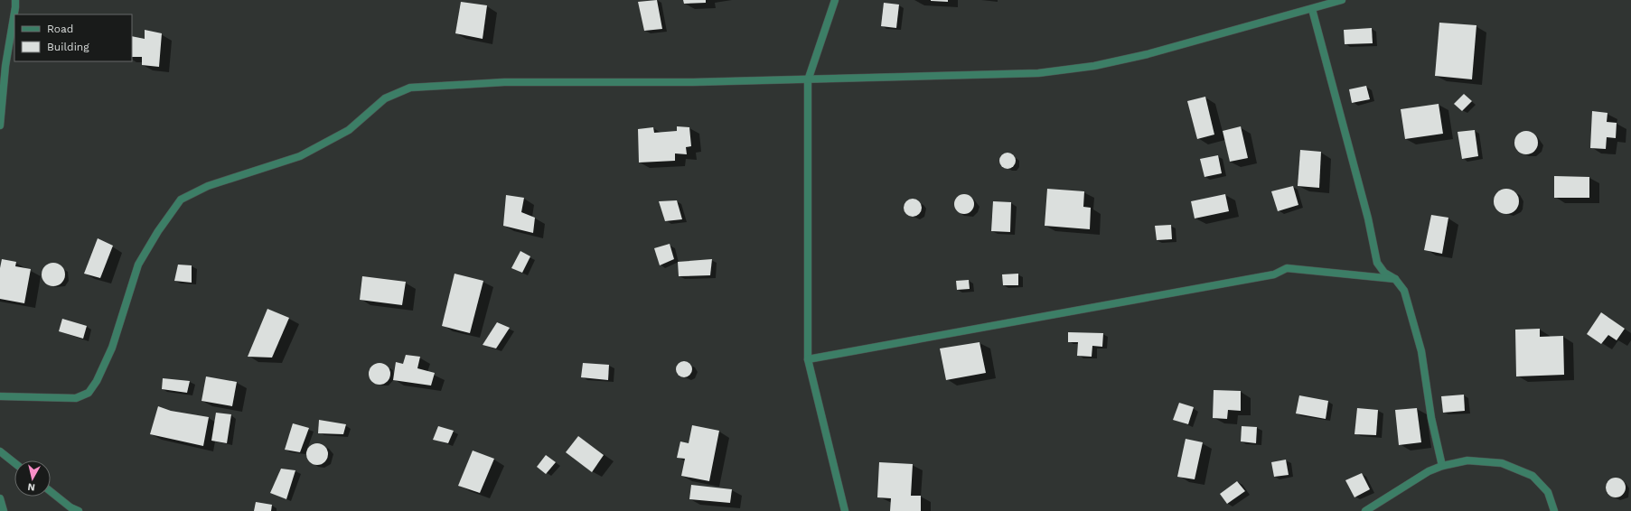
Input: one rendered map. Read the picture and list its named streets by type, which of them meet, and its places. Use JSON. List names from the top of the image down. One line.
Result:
{"legend":["Road","Building"],"north":"bottom"}
